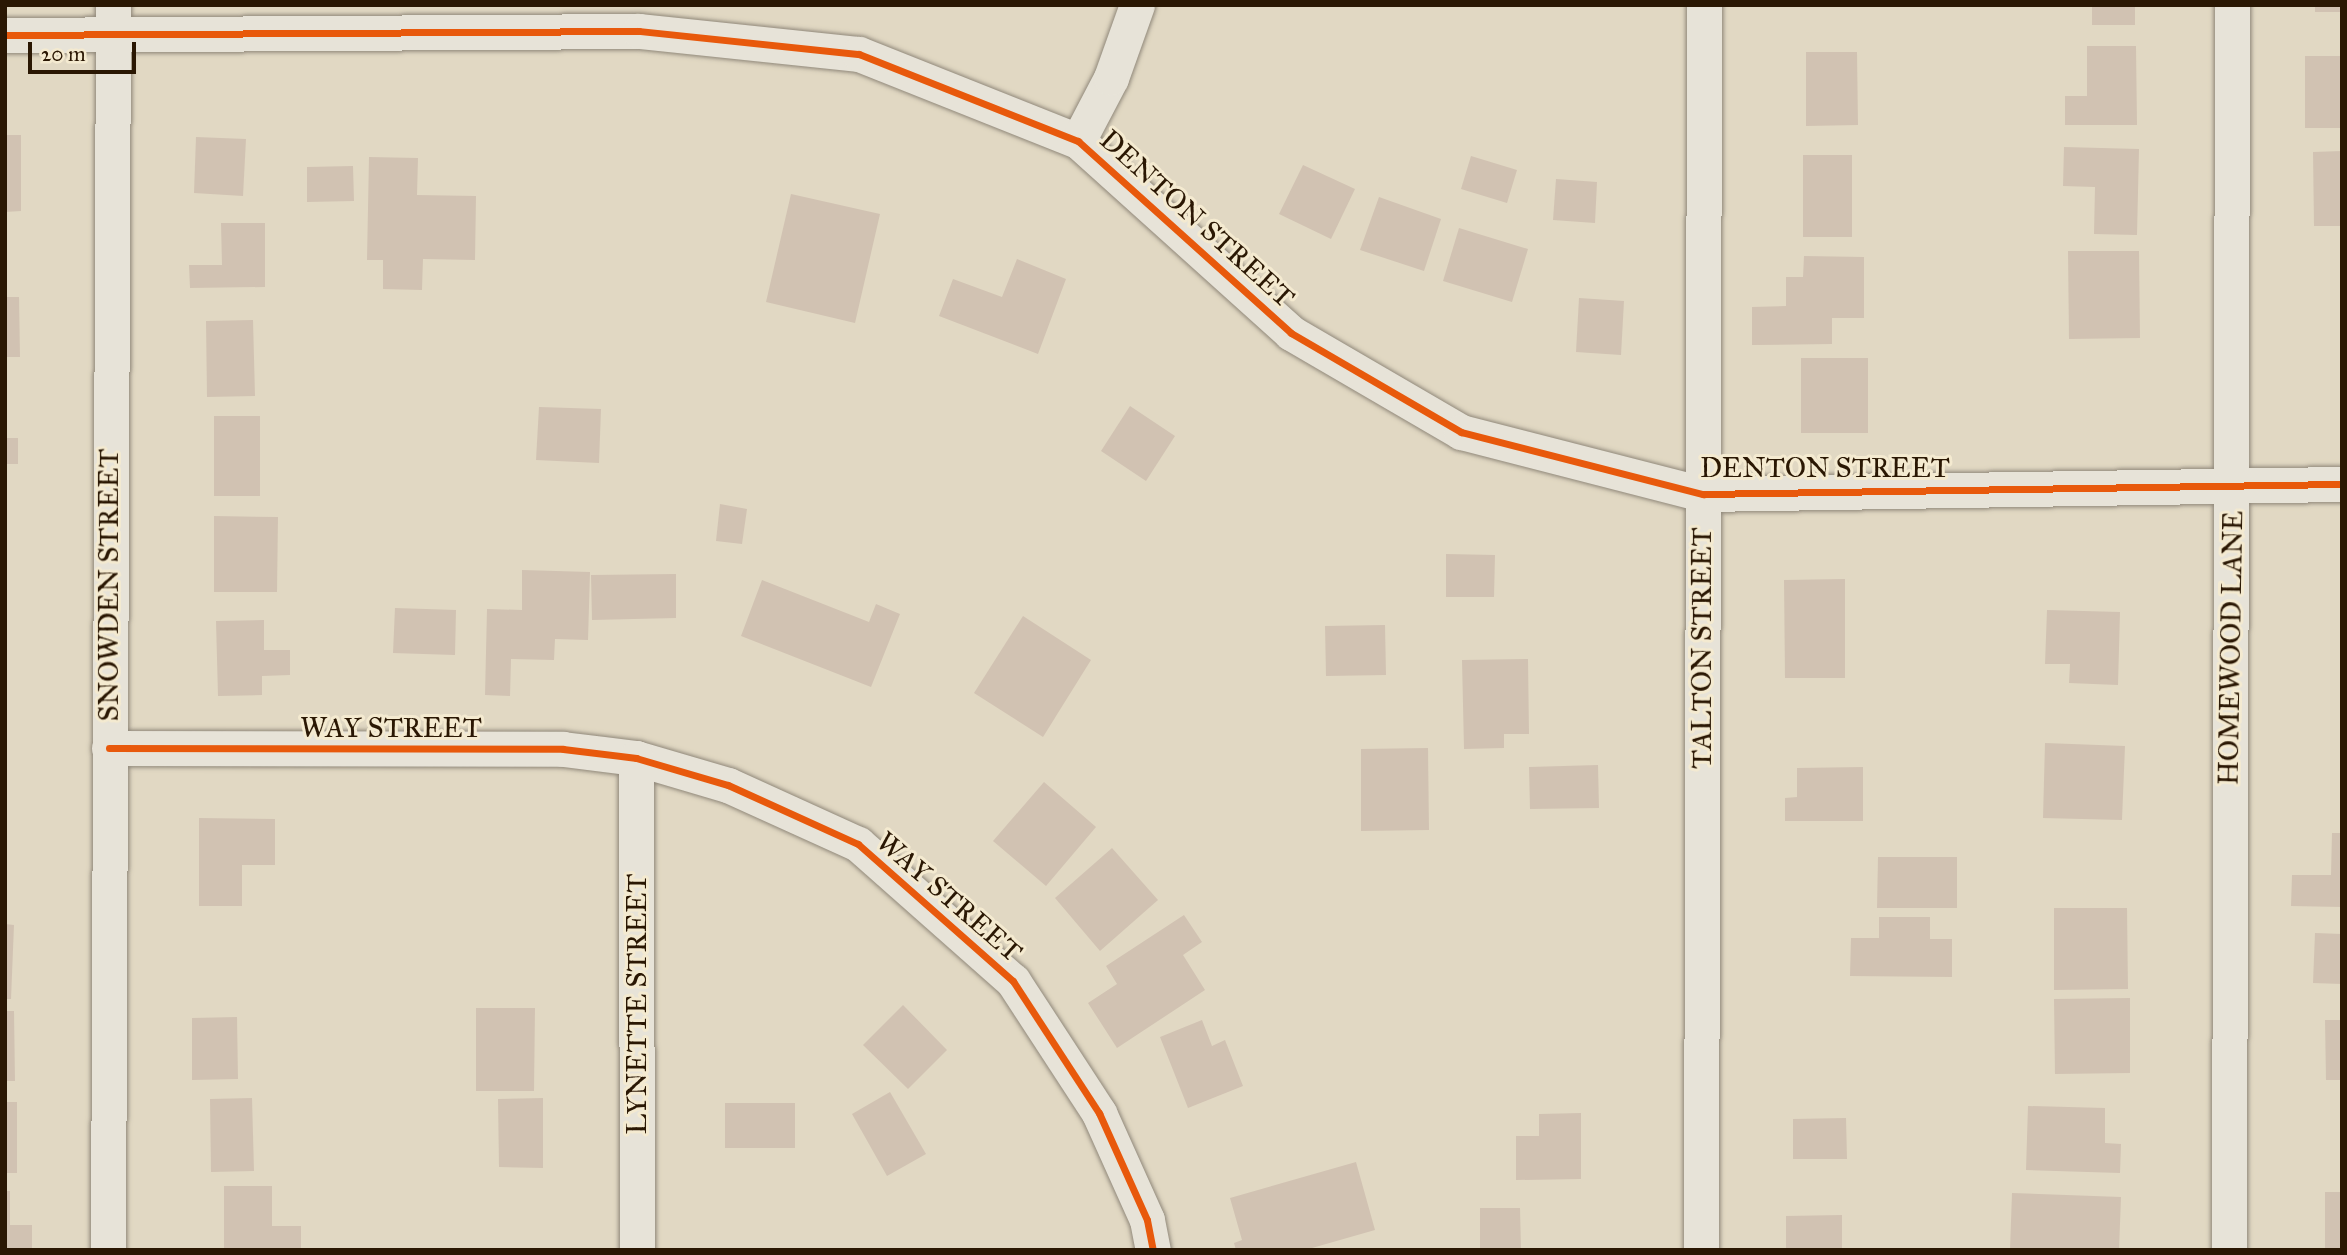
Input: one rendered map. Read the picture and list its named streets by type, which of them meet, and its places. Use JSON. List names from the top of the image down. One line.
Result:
{"streets":{"street":["DENTON STREET","SNOWDEN STREET","TALTON STREET","HOMEWOOD LANE","WAY STREET","LYNETTE STREET"]},"crossings":[["DENTON STREET","SNOWDEN STREET"],["DENTON STREET","TALTON STREET"],["DENTON STREET","HOMEWOOD LANE"],["SNOWDEN STREET","WAY STREET"],["WAY STREET","LYNETTE STREET"]],"scale_bar":"20 m"}
